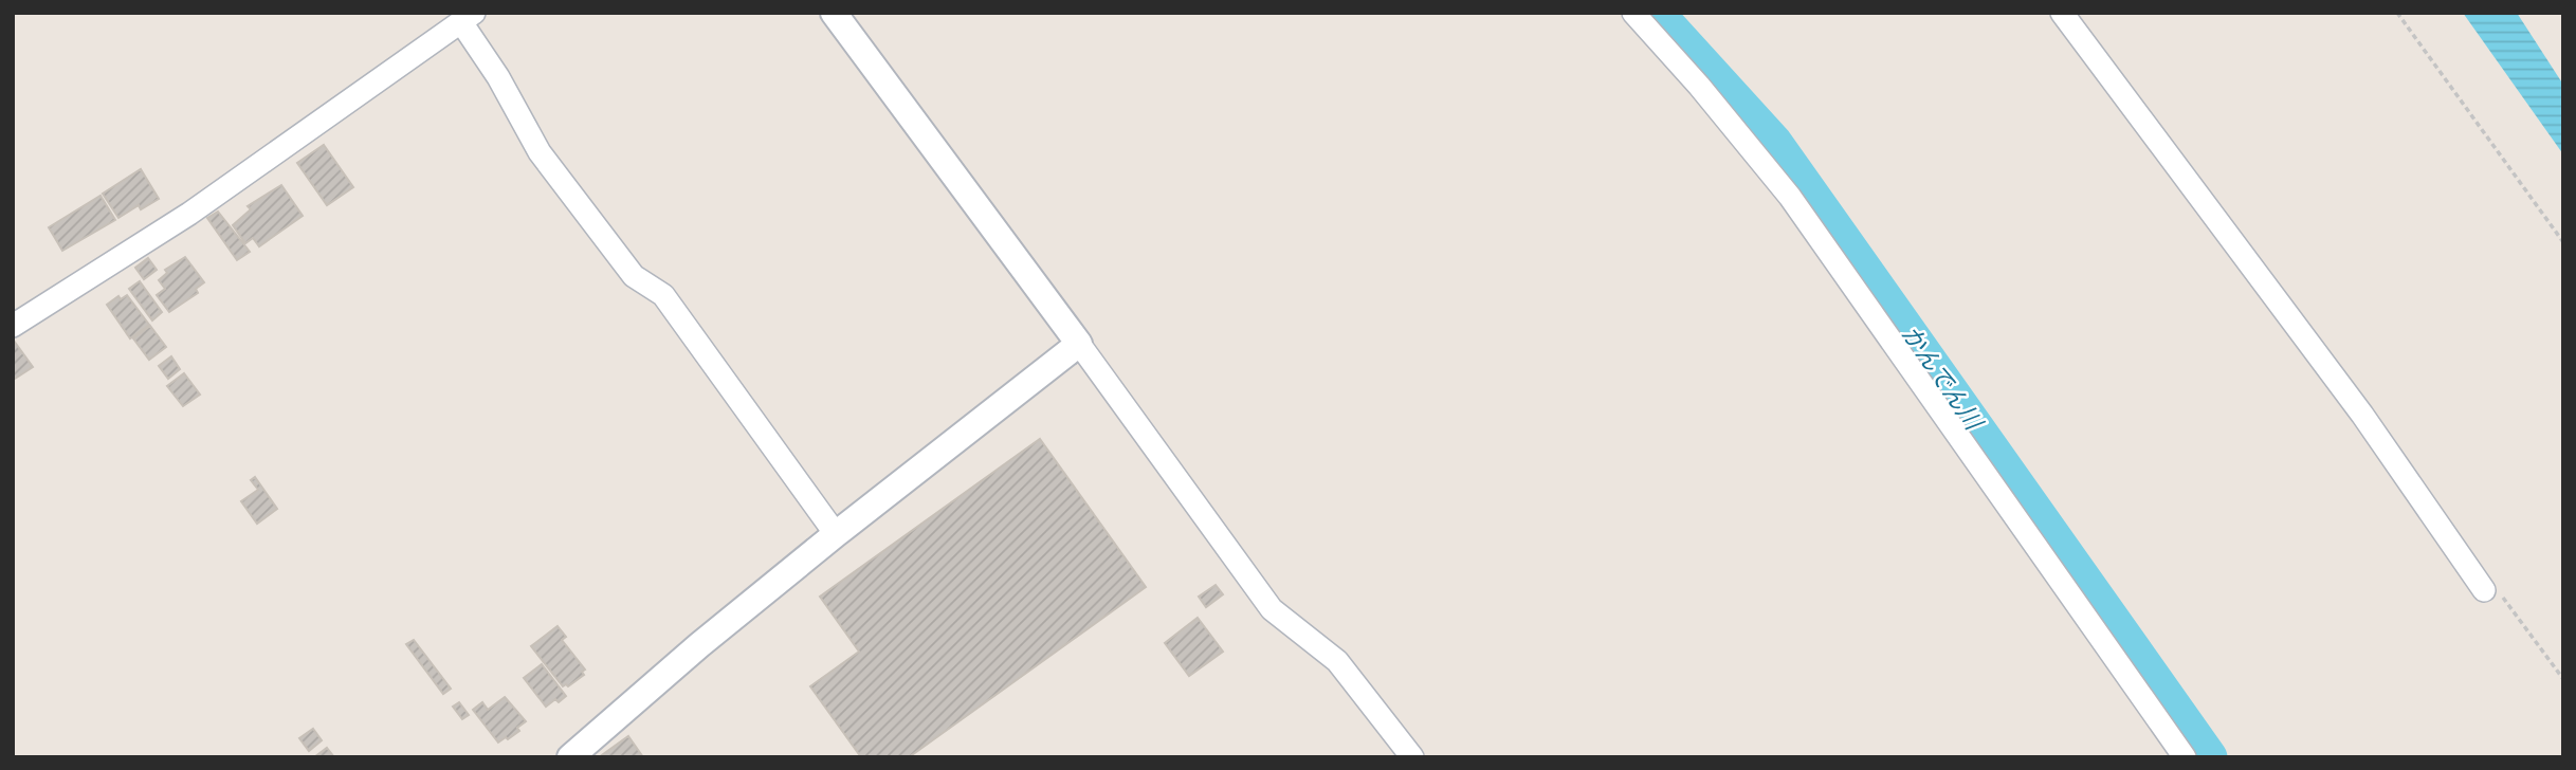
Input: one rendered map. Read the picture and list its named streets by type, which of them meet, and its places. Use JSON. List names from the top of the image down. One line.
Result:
{"water":["かんでん川"]}
